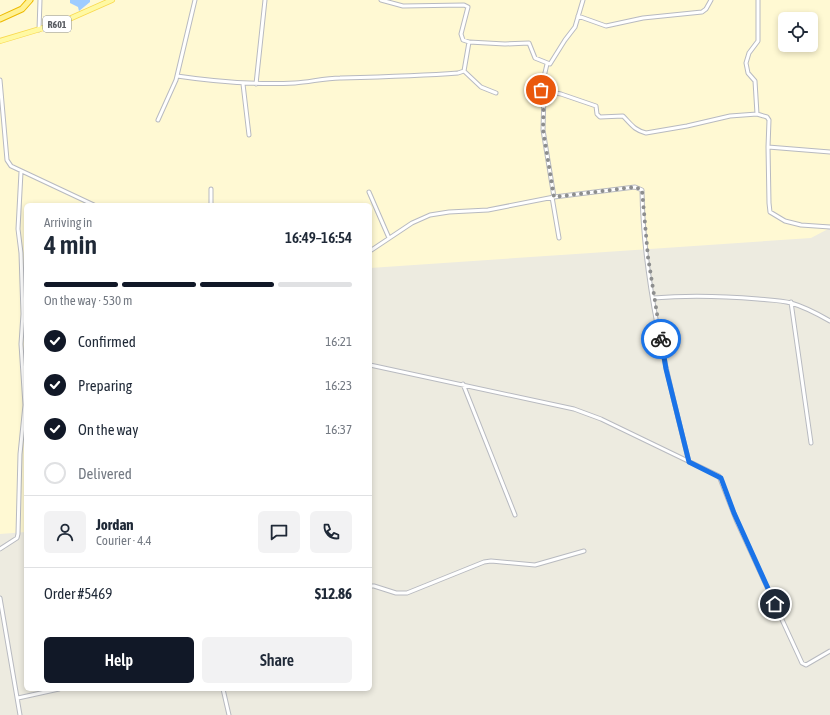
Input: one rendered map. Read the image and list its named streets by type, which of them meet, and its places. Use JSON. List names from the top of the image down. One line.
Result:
{"streets":{"main road":["R601"]},"page":{"heading":["4 min","Arriving in","16:49–16:54"],"panel":["Jordan","Courier · 4.4","Order #5469","$12.86"],"bar":"On the way · 530 m","list":[["Confirmed","16:21"],["Preparing","16:23"],["On the way","16:37"],"Delivered"],"buttons":["Help","Share"]}}
